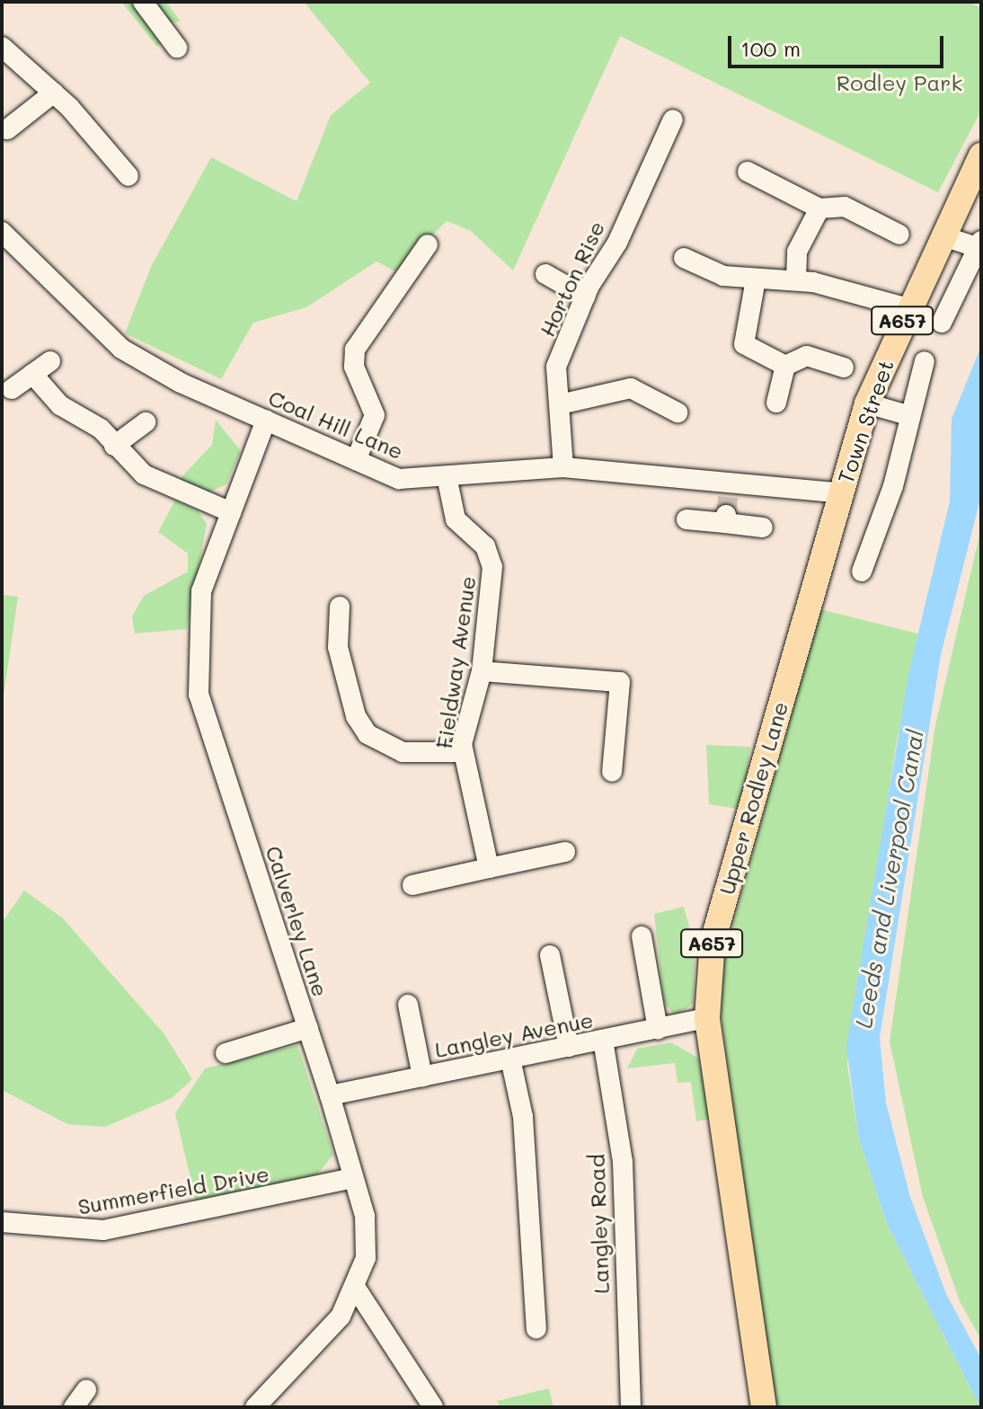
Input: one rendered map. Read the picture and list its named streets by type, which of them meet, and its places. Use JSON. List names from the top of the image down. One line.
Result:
{"streets":{"main road":["A657","Town Street","Upper Rodley Lane"],"street":["Horton Rise","Coal Hill Lane","Fieldway Avenue","Calverley Lane","Langley Avenue","Summerfield Drive","Langley Road"]},"crossings":[["Horton Rise","Coal Hill Lane"],["Town Street","Coal Hill Lane"],["Town Street","Upper Rodley Lane"],["Coal Hill Lane","Fieldway Avenue"],["Coal Hill Lane","Upper Rodley Lane"],["Coal Hill Lane","Calverley Lane"],["Upper Rodley Lane","Langley Avenue"],["Calverley Lane","Langley Avenue"],["Calverley Lane","Summerfield Drive"],["Langley Avenue","Langley Road"]],"water":["Leeds and Liverpool Canal"],"parks":["Rodley Park"],"scale_bar":"100 m"}
